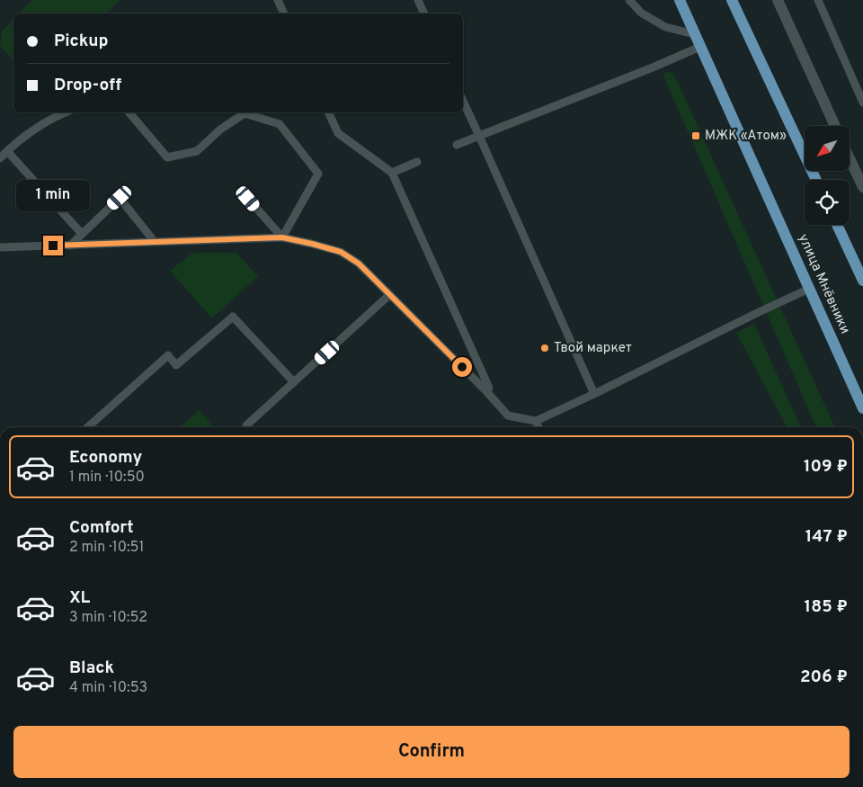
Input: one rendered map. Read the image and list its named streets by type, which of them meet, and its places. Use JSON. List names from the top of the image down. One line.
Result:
{"streets":{"main road":["улица Мнёвники"]},"places":{"transit":["МЖК «Атом»"],"other":["Твой маркет"]},"north":"bottom left","page":{"banner":["Pickup","Drop-off"],"bubble":"1 min","list":[{"name":"Economy","note":"1 min · 10:50","value":"109 ₽"},{"name":"Comfort","note":"2 min · 10:51","value":"147 ₽"},{"name":"XL","note":"3 min · 10:52","value":"185 ₽"},{"name":"Black","note":"4 min · 10:53","value":"206 ₽"}],"buttons":"Confirm"}}
